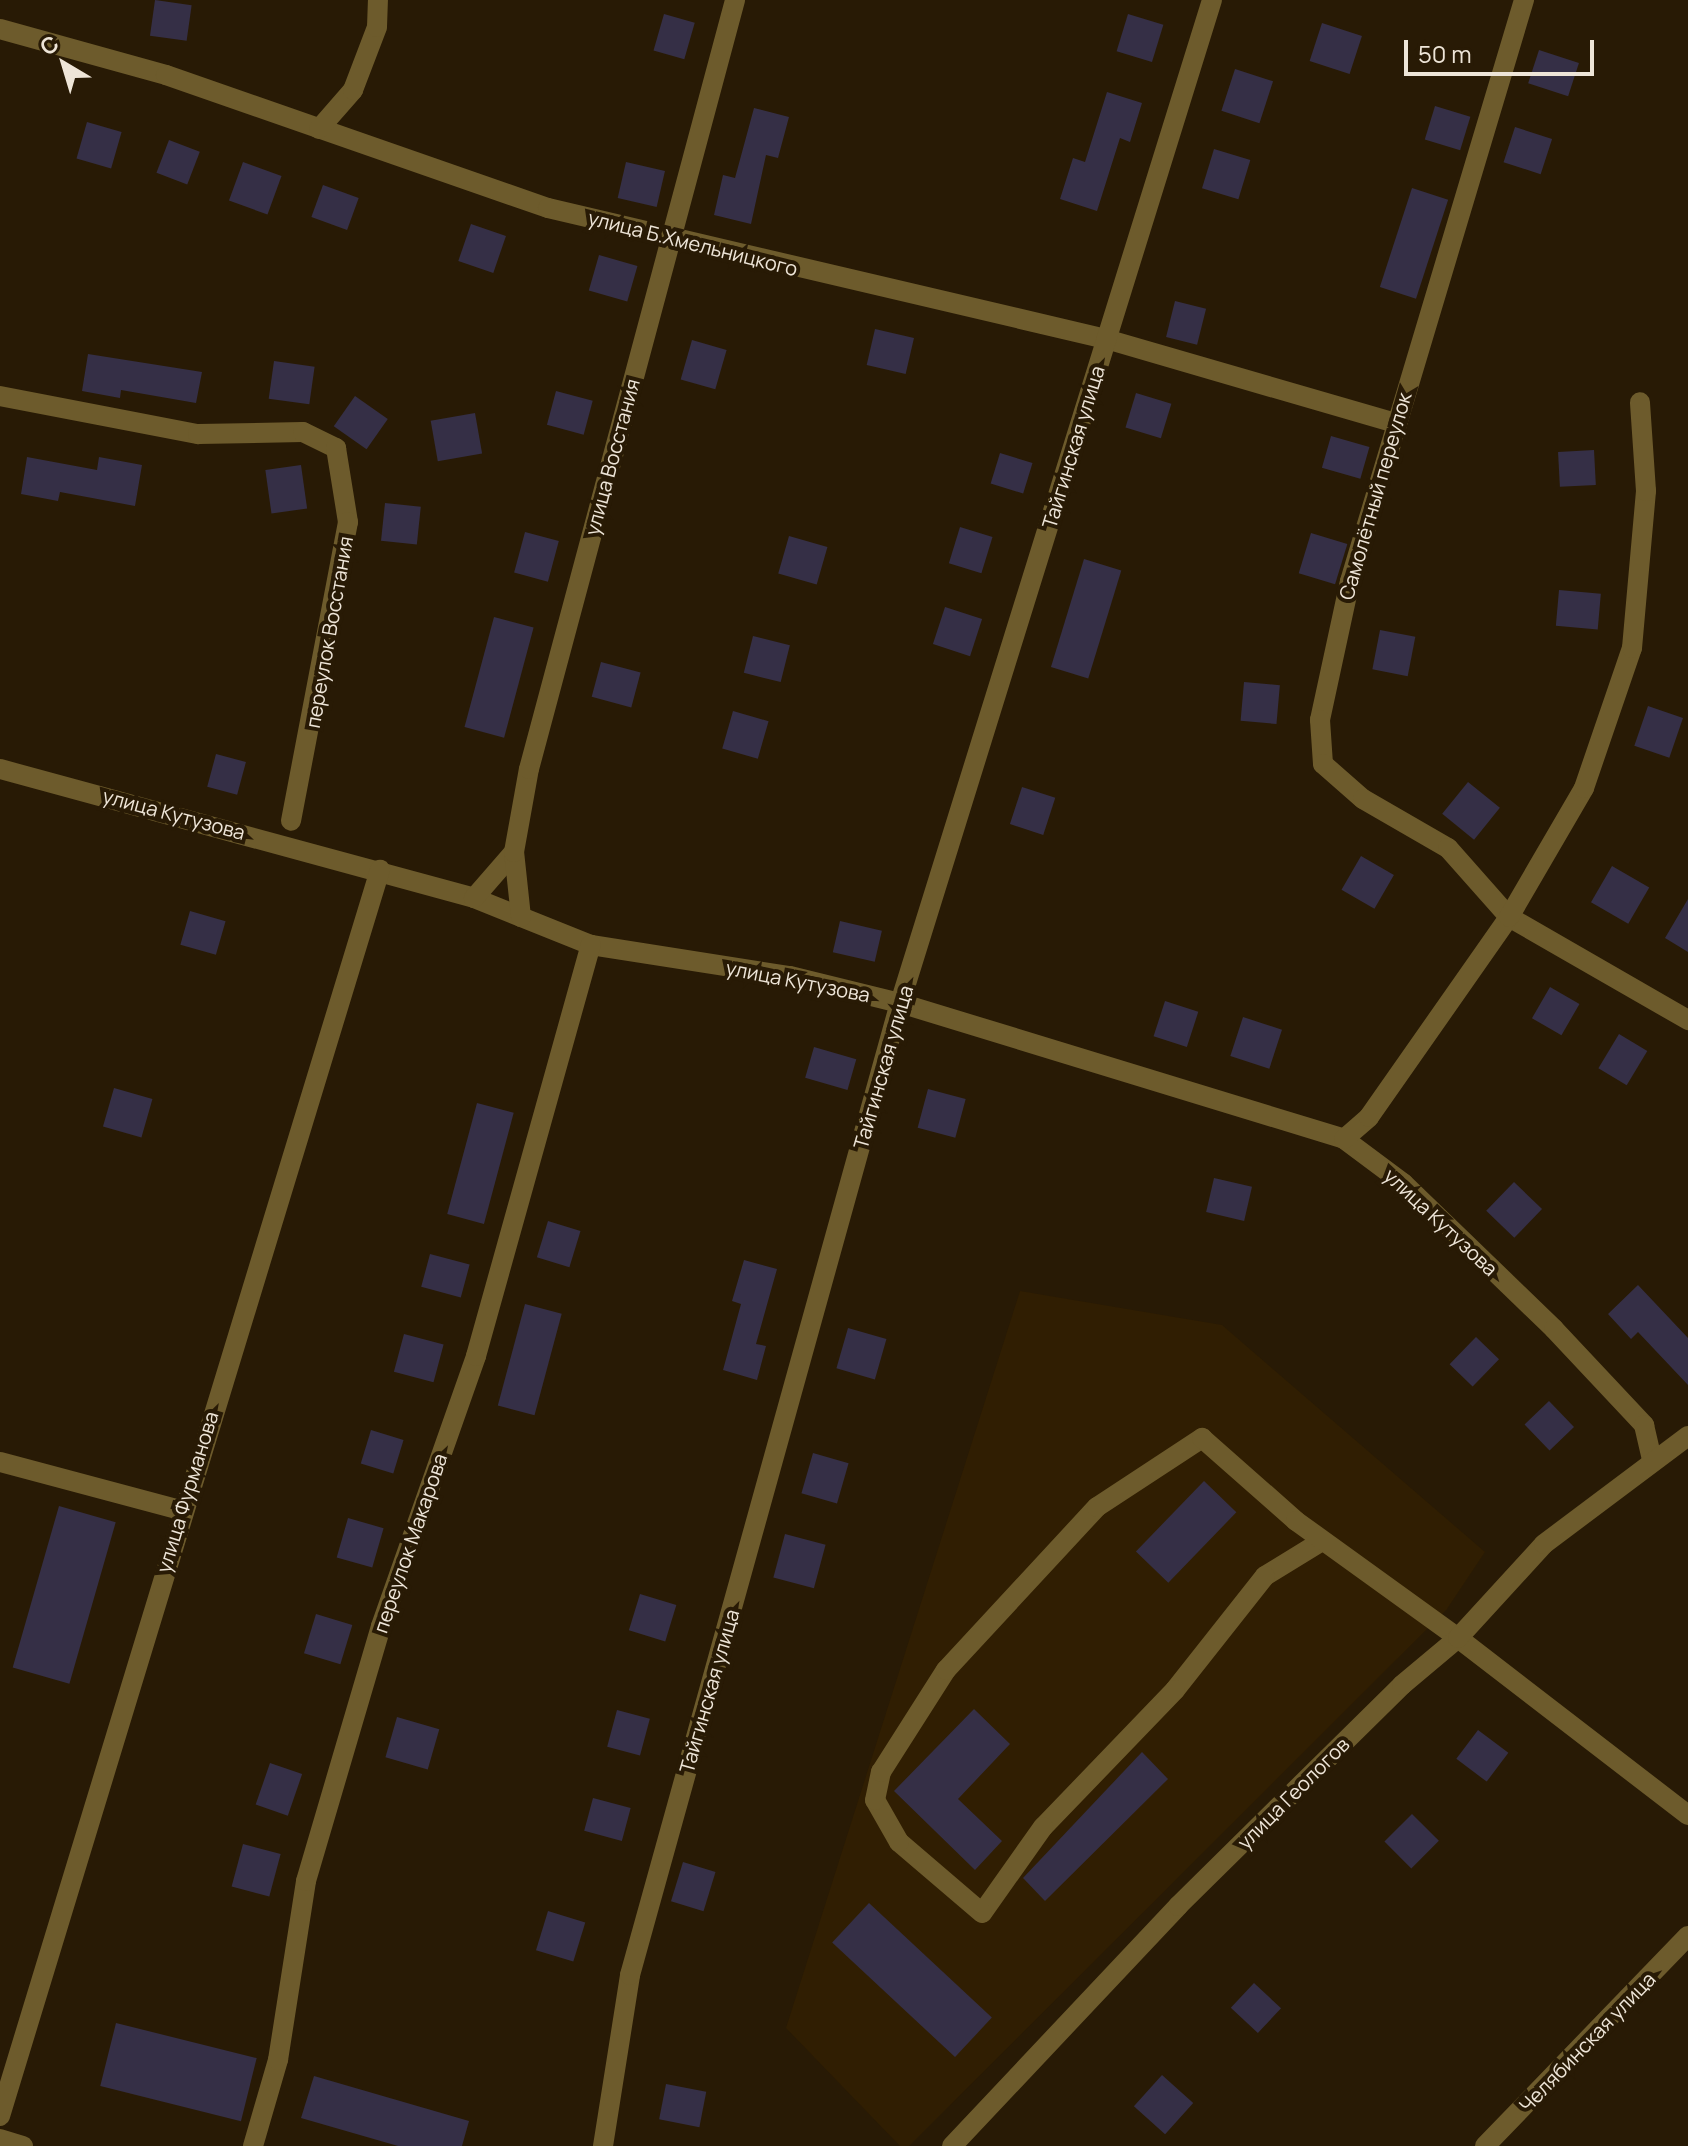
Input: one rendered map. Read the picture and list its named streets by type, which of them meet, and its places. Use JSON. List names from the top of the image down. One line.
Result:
{"streets":{"street":["улица Б.Хмельницкого","Тайгинская улица","улица Восстания","Самолётный переулок","переулок Восстания","улица Кутузова","улица Фурманова","переулок Макарова","улица Геологов","Челябинская улица"]},"crossings":[["улица Б.Хмельницкого","Тайгинская улица"],["улица Б.Хмельницкого","улица Восстания"],["улица Б.Хмельницкого","Самолётный переулок"],["Тайгинская улица","улица Кутузова"],["улица Восстания","улица Кутузова"],["улица Кутузова","улица Фурманова"],["улица Кутузова","переулок Макарова"],["улица Кутузова","улица Геологов"]],"scale_bar":"50 m","north":"top left"}
